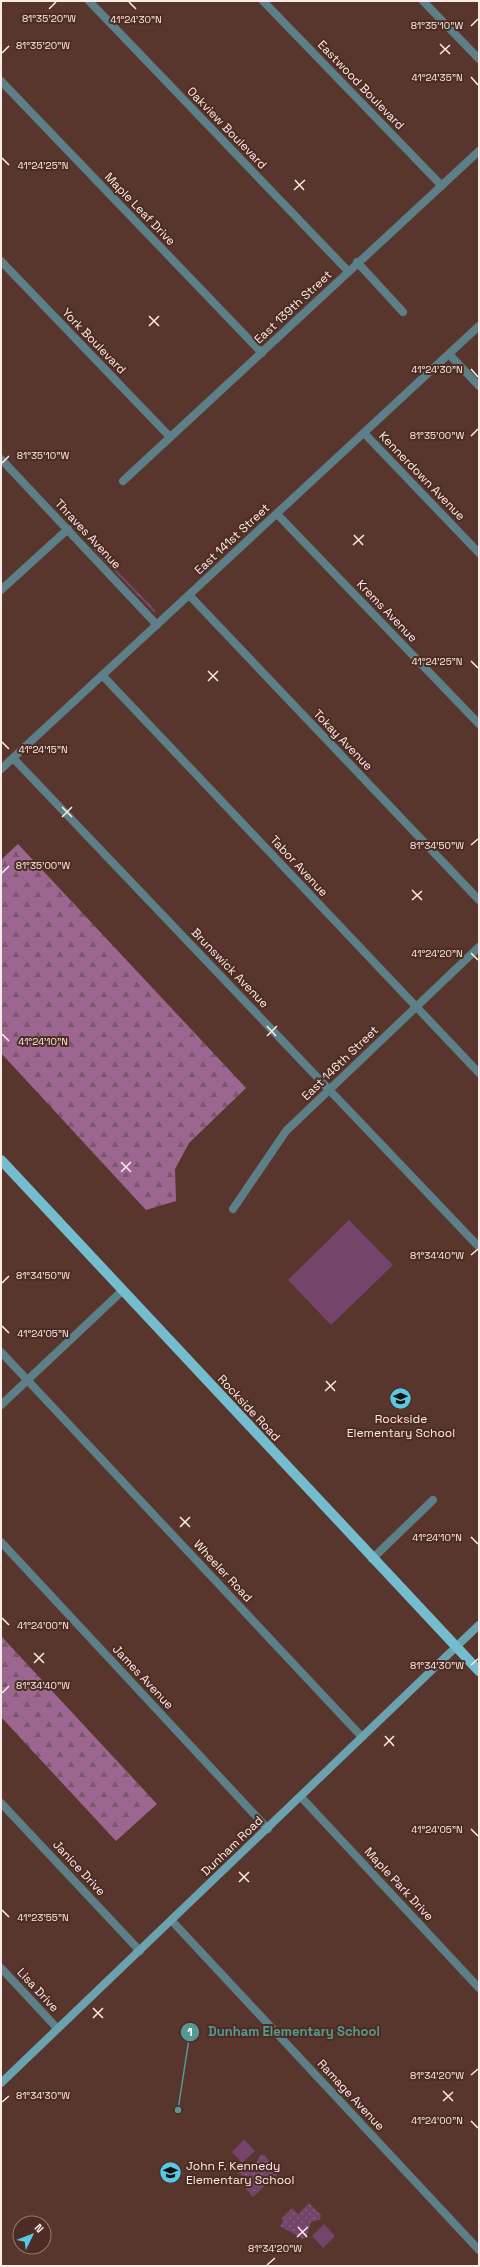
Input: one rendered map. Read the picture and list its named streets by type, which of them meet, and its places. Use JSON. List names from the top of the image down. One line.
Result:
{"streets":{"main road":["Rockside Road"],"street":["Eastwood Boulevard","Oakview Boulevard","Maple Leaf Drive","East 139th Street","York Boulevard","Kennerdown Avenue","Thraves Avenue","East 141st Street","Krems Avenue","Tokay Avenue","Tabor Avenue","Brunswick Avenue","East 146th Street","Wheeler Road","James Avenue","Dunham Road","Janice Drive","Maple Park Drive","Lisa Drive","Ramage Avenue"]},"crossings":[["Eastwood Boulevard","East 139th Street"],["Oakview Boulevard","East 139th Street"],["Maple Leaf Drive","East 139th Street"],["East 139th Street","York Boulevard"],["Kennerdown Avenue","East 141st Street"],["Thraves Avenue","East 141st Street"],["East 141st Street","Krems Avenue"],["East 141st Street","Tokay Avenue"],["East 141st Street","Tabor Avenue"],["East 141st Street","Brunswick Avenue"],["Tabor Avenue","East 146th Street"],["Brunswick Avenue","East 146th Street"],["Rockside Road","Dunham Road"],["Wheeler Road","Dunham Road"],["James Avenue","Dunham Road"],["Dunham Road","Janice Drive"],["Dunham Road","Maple Park Drive"],["Dunham Road","Lisa Drive"],["Dunham Road","Ramage Avenue"]],"places":{"school or university":["Rockside Elementary School","John F. Kennedy Elementary School"],"other":["Dunham Elementary School"]},"north":"top right","coordinates":["81°35'20\"W","41°24'30\"N","81°35'10\"W","41°24'35\"N","41°24'25\"N","81°35'00\"W","41°24'15\"N","81°34'50\"W","41°24'20\"N","41°24'10\"N","81°34'40\"W","41°24'05\"N","41°24'00\"N","81°34'30\"W","41°23'55\"N","81°34'20\"W"]}
